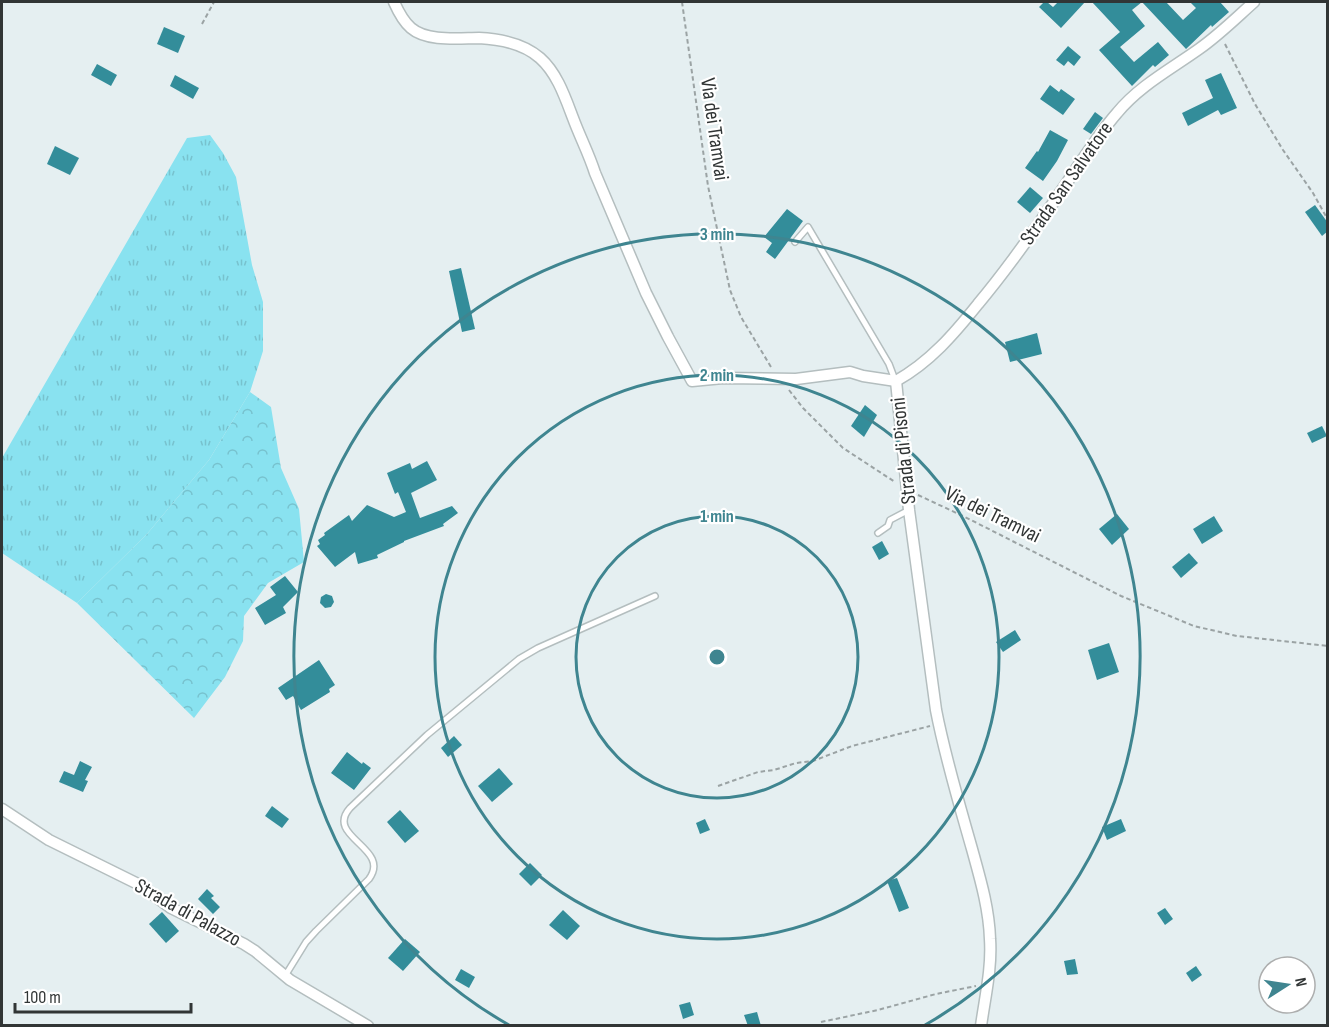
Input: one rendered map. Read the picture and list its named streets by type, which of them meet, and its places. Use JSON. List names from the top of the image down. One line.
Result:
{"streets":{"street":["Strada San Salvatore","Strada di Pisoni","Strada di Palazzo"],"path":["Via dei Tramvai"]},"crossings":[["Via dei Tramvai","Strada di Pisoni"],["Strada San Salvatore","Strada di Pisoni"]],"scale_bar":"100 m","north":"right","rings":["3 min","2 min","1 min"]}
